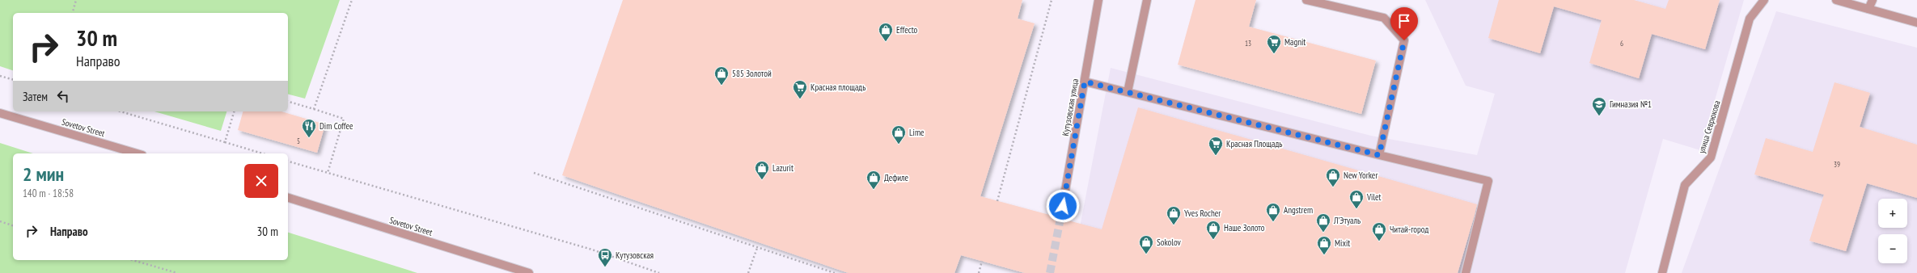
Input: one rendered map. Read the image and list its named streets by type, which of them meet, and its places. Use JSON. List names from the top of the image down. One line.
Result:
{"streets":{"street":["Кутузовская улица","улица Севрюкова","Sovetov Street"]},"places":{"shop":["Effecto","585 Золотой","Lime","Lazurit","New Yorker","Дефиле","Vilet","Angstrem","Yves Rocher","Л’Этуаль","Наше Золото","Читай-город","Sokolov","Mixit"],"supermarket":["Magnit","Красная площадь","Красная Площадь"],"school or university":["Гимназия №1"],"restaurant":["Dim Coffee"],"bus stop":["Кутузовская"]},"house_numbers":["13","6","5","39"],"page":{"turn":["30 m","Направо"],"then":"Затем","heading":["2 мин","140 m · 18:58"],"map_buttons":["+","−"],"list":[{"name":"Направо","value":"30 m"}]}}
